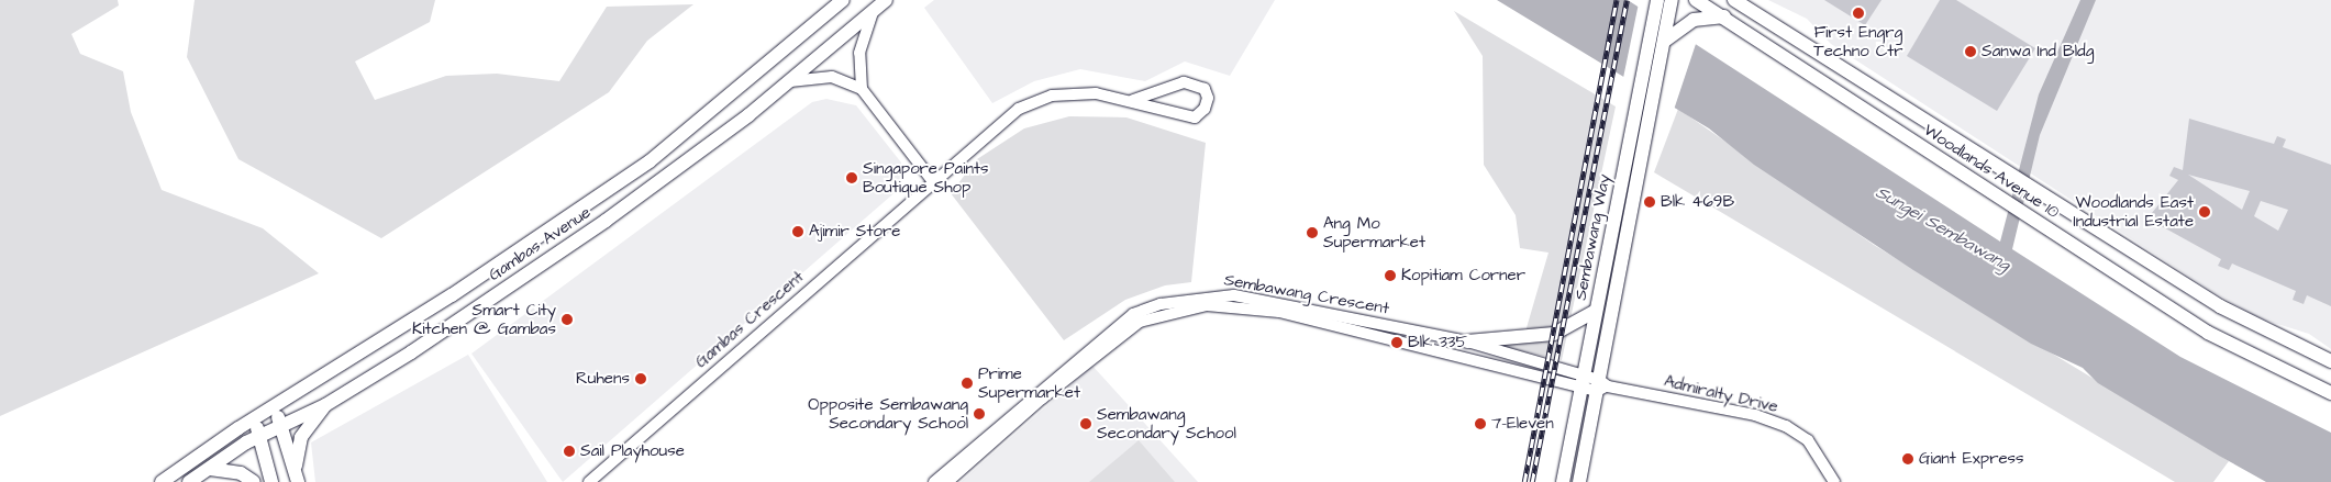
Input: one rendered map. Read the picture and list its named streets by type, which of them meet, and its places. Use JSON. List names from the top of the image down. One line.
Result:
{"streets":{"main road":["Woodlands Avenue 10","Sembawang Way","Gambas Avenue"],"street":["Sembawang Crescent","Gambas Crescent","Admiralty Drive"]},"crossings":[["Sembawang Way","Sembawang Crescent"],["Sembawang Way","Admiralty Drive"],["Sembawang Crescent","Admiralty Drive"]],"water":["Sungei Sembawang"],"places":["First Engrg Techno Ctr","Sanwa Ind Bldg","Singapore Paints Boutique Shop","Blk 469B","Woodlands East Industrial Estate","Ajimir Store","Ang Mo Supermarket","Kopitiam Corner","Smart City Kitchen @ Gambas","Blk 335","Ruhens","Prime Supermarket","Opposite Sembawang Secondary School","Sembawang Secondary School","7-Eleven","Sail Playhouse","Giant Express"]}
